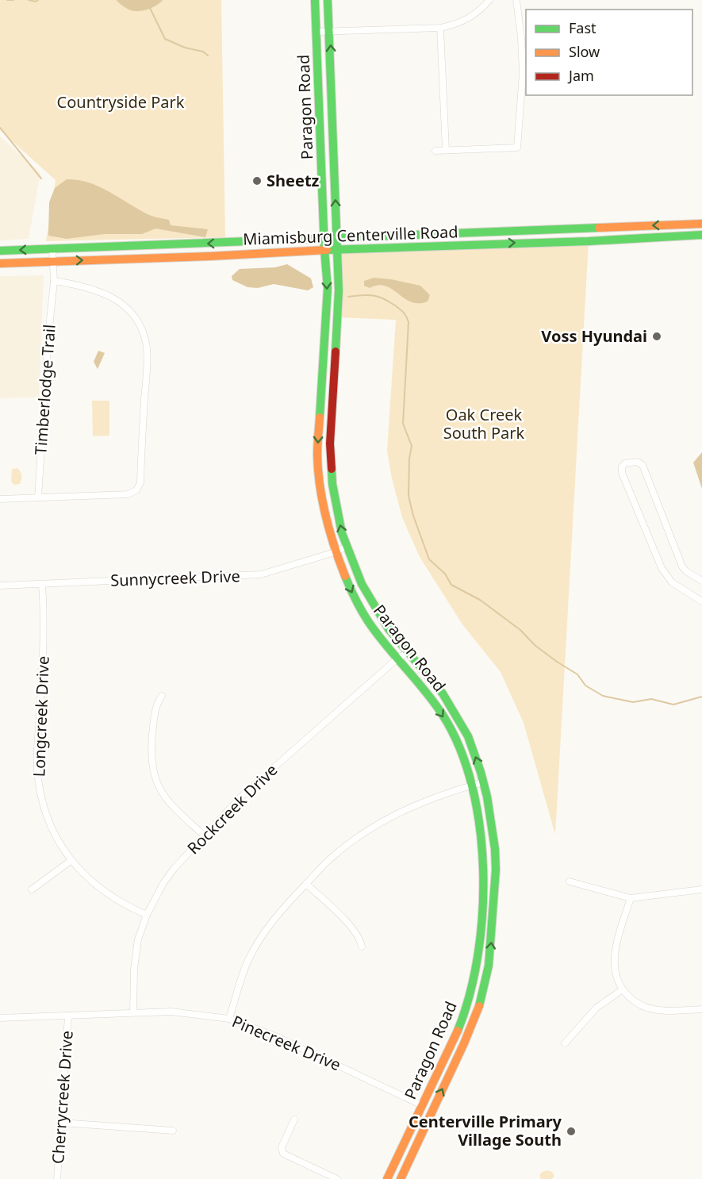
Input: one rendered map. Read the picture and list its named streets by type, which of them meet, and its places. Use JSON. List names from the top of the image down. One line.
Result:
{"streets":{"street":["Paragon Road","Miamisburg Centerville Road","Timberlodge Trail","Sunnycreek Drive","Longcreek Drive","Rockcreek Drive","Pinecreek Drive","Cherrycreek Drive"]},"crossings":[["Paragon Road","Miamisburg Centerville Road"],["Paragon Road","Sunnycreek Drive"],["Paragon Road","Rockcreek Drive"],["Paragon Road","Pinecreek Drive"],["Miamisburg Centerville Road","Timberlodge Trail"],["Sunnycreek Drive","Longcreek Drive"],["Longcreek Drive","Rockcreek Drive"],["Rockcreek Drive","Pinecreek Drive"],["Pinecreek Drive","Cherrycreek Drive"]],"parks":["Countryside Park","Oak Creek South Park"],"places":["Sheetz","Voss Hyundai","Centerville Primary Village South"],"legend":["Fast","Slow","Jam"]}
